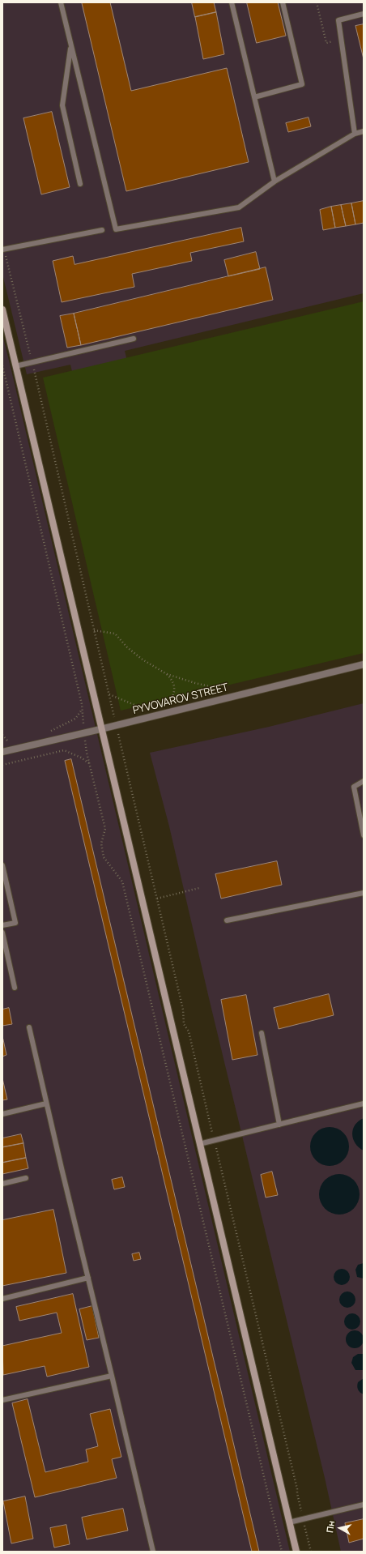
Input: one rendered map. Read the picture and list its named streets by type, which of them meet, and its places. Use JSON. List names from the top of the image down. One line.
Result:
{"streets":{"street":["PYVOVAROV STREET"]},"north":"left"}
